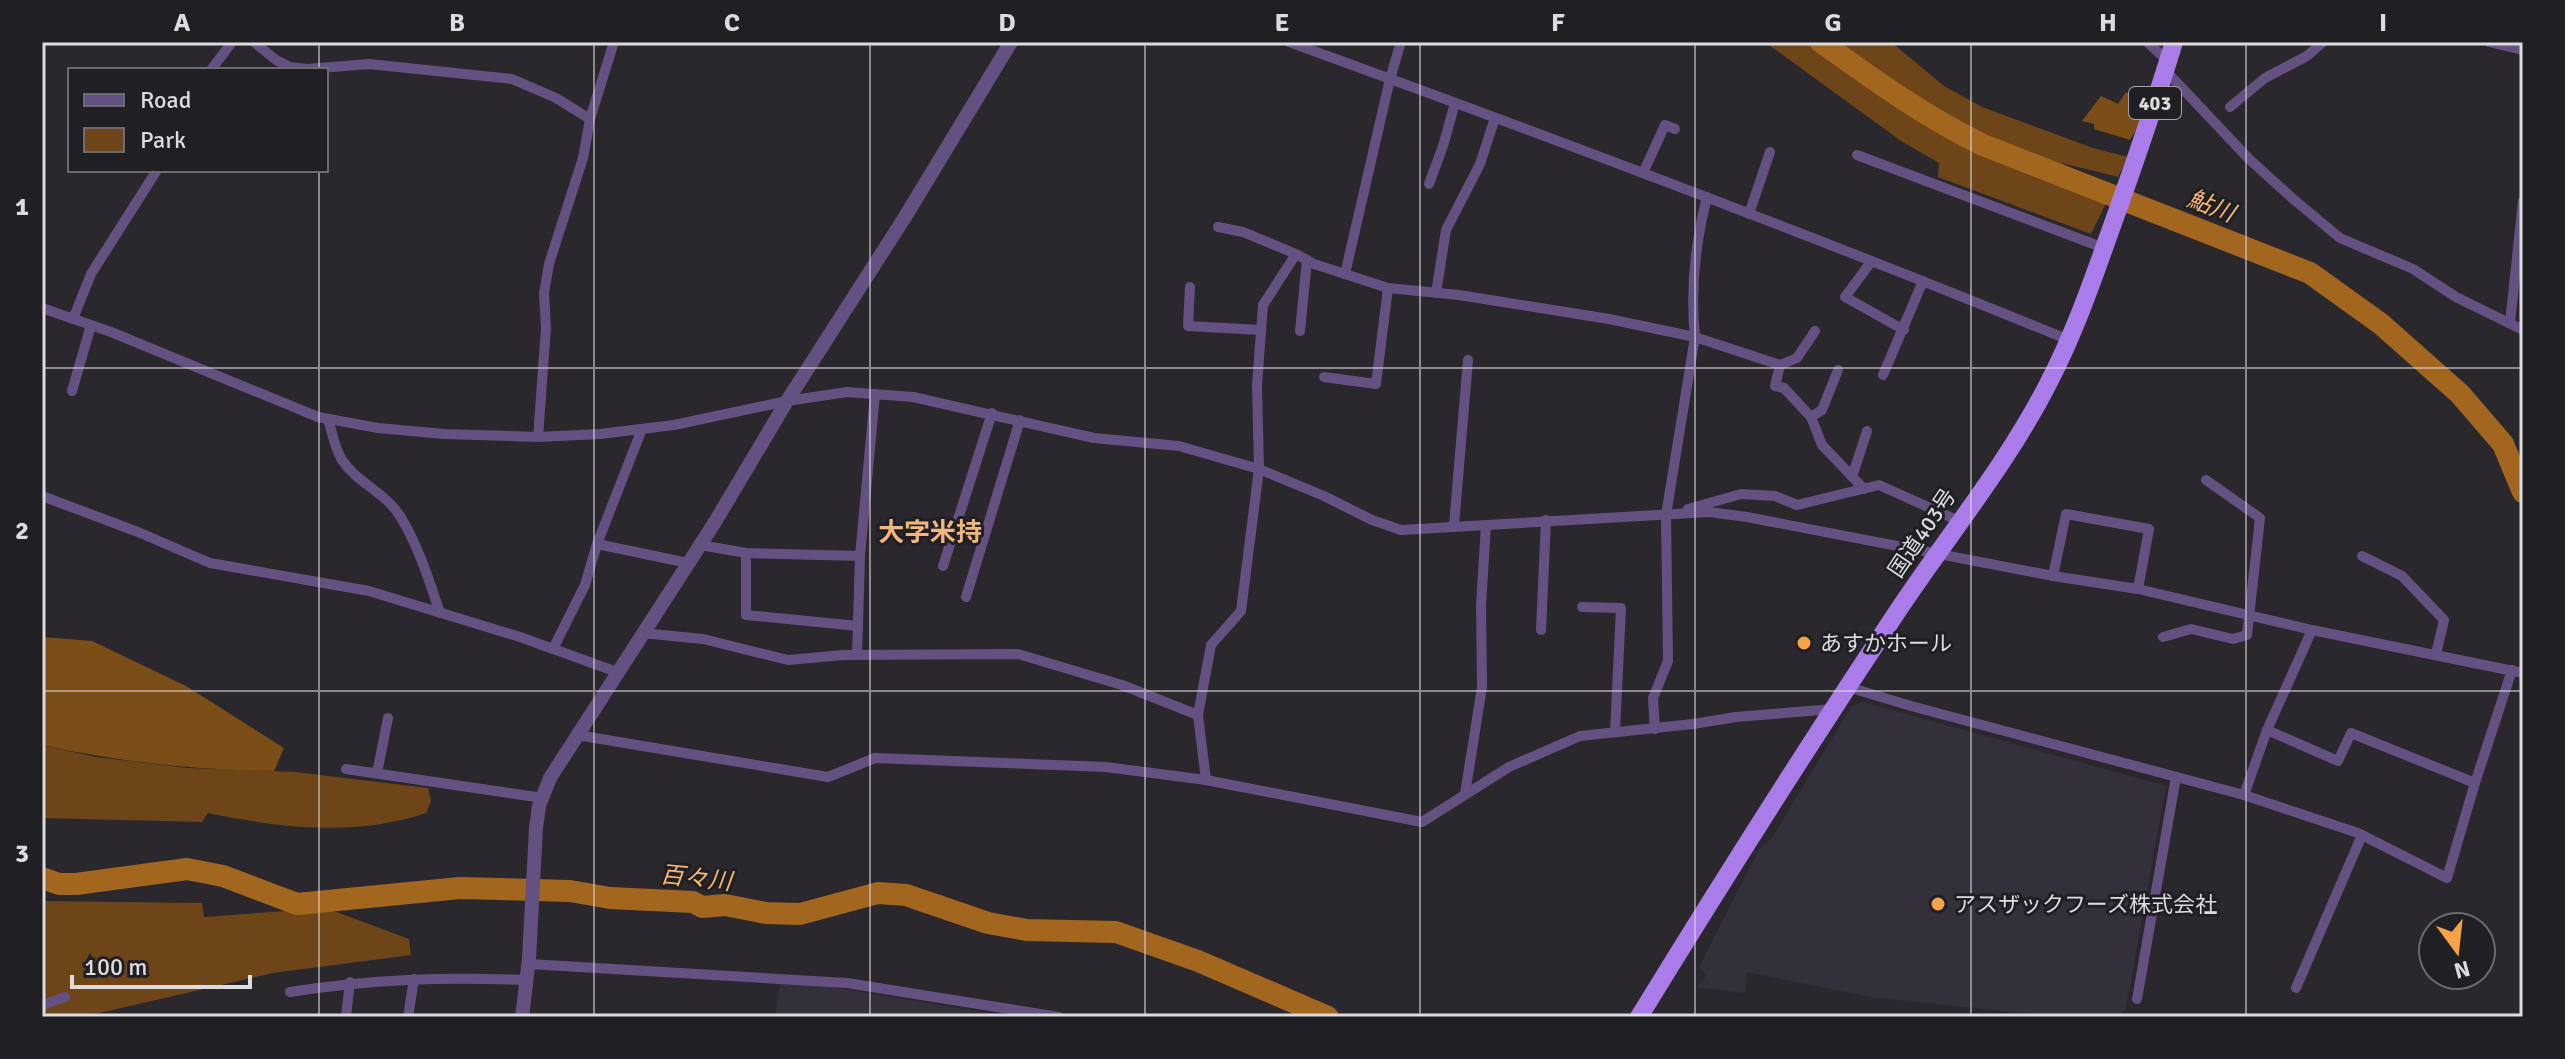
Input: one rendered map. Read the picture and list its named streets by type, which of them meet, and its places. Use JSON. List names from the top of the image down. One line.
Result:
{"streets":{"highway":["403","国道403号"]},"districts":["大字米持"],"water":["鮎川","百々川"],"places":["あすかホール","アスザックフーズ株式会社"],"legend":["Road","Park"],"scale_bar":"100 m","north":"bottom","grid":{"columns":["A","B","C","D","E","F","G","H","I"],"rows":["1","2","3"]}}
